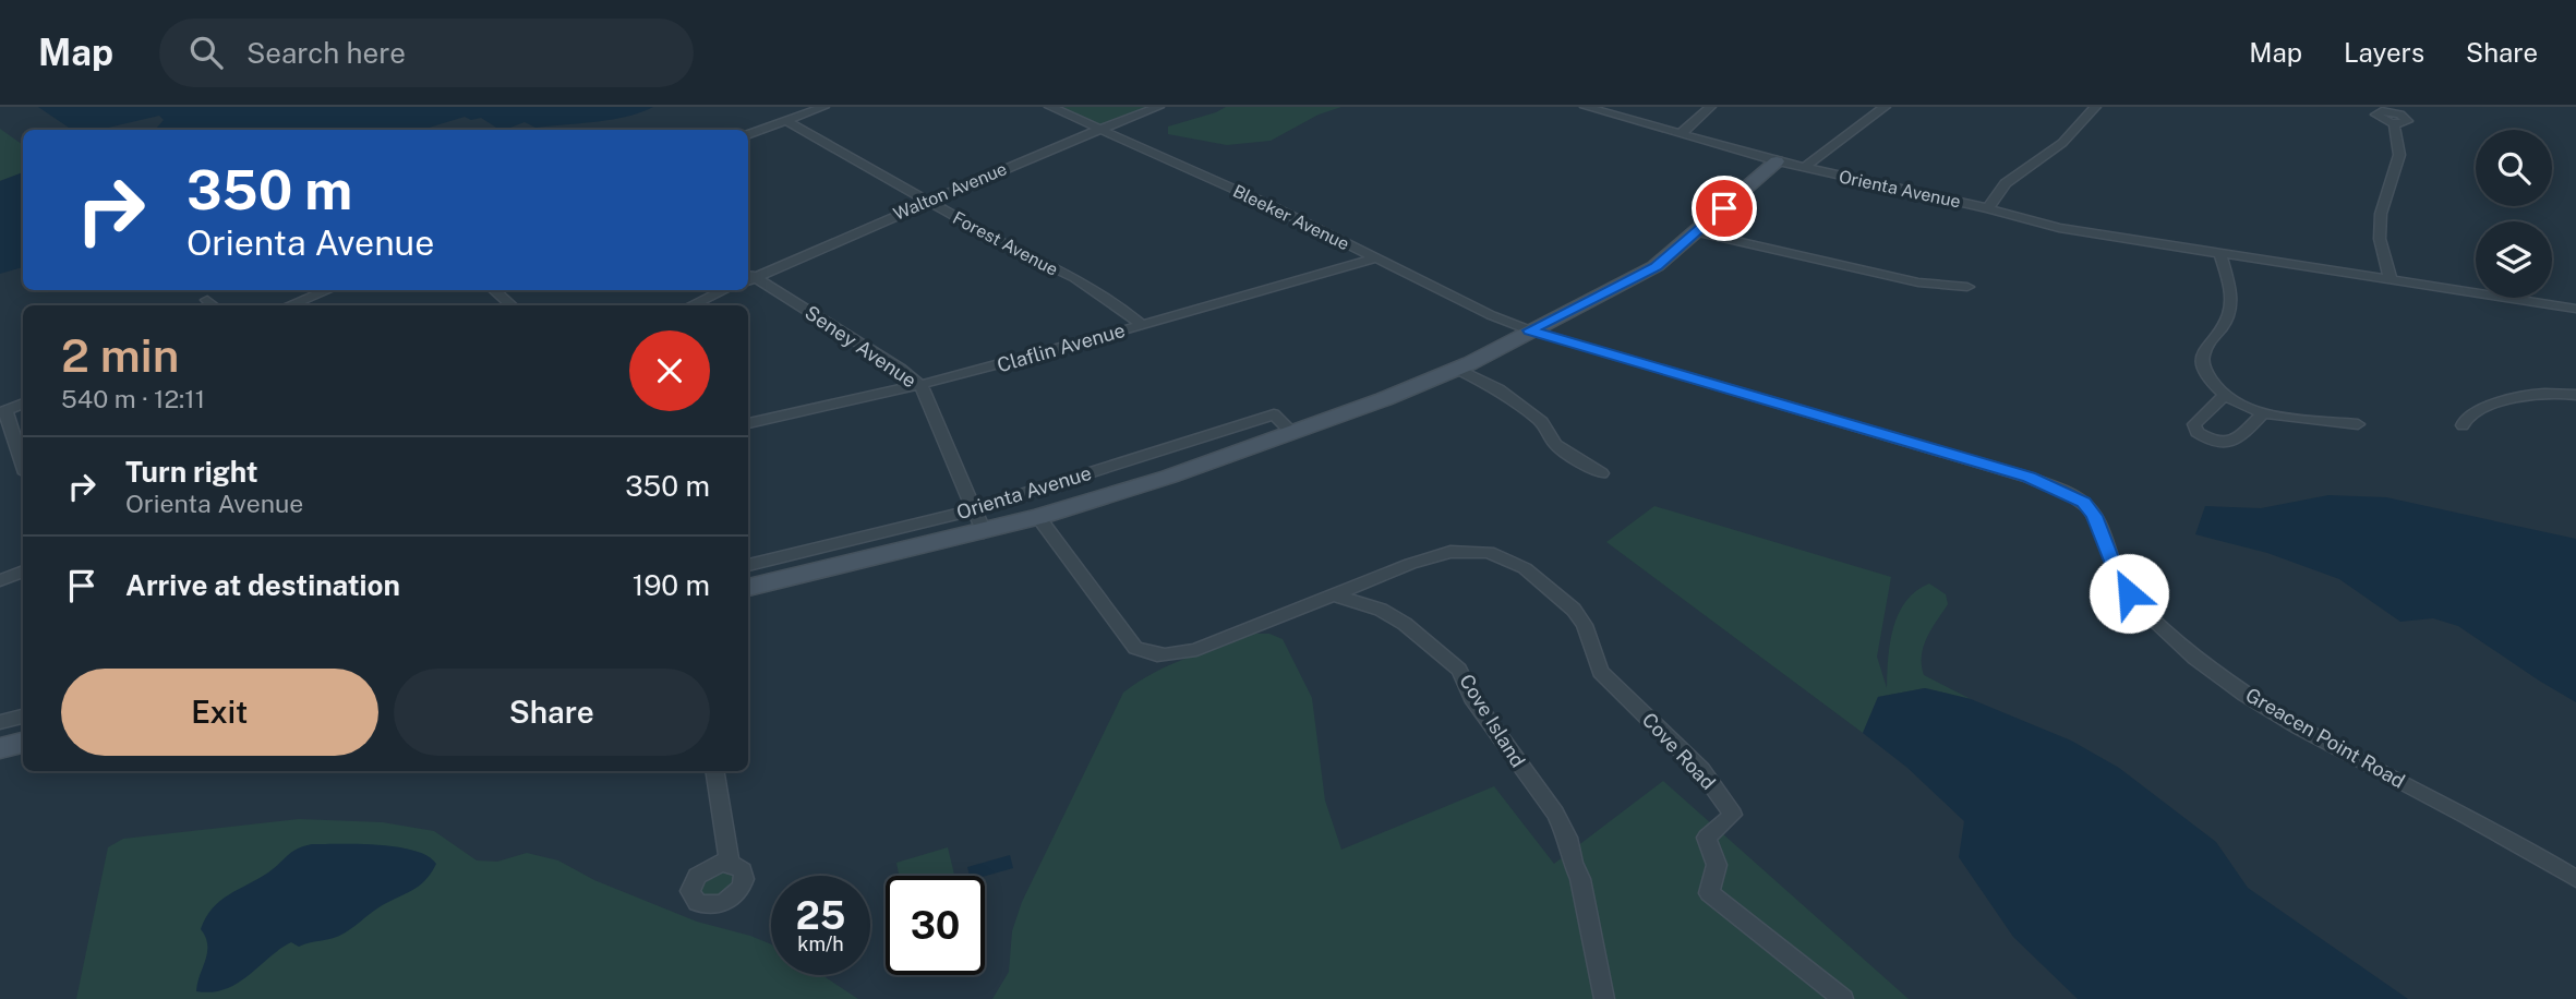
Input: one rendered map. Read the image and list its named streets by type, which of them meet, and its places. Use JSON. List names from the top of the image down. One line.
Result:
{"streets":{"street":["Orienta Avenue","Walton Avenue","Bleeker Avenue","Forest Avenue","Seney Avenue","Claflin Avenue","Cove Island","Greacen Point Road","Cove Road"]},"crossings":[["Orienta Avenue","Bleeker Avenue"],["Orienta Avenue","Seney Avenue"],["Orienta Avenue","Greacen Point Road"],["Walton Avenue","Bleeker Avenue"],["Walton Avenue","Forest Avenue"],["Walton Avenue","Seney Avenue"],["Bleeker Avenue","Claflin Avenue"],["Bleeker Avenue","Greacen Point Road"],["Forest Avenue","Claflin Avenue"],["Seney Avenue","Claflin Avenue"],["Cove Island","Cove Road"]],"page":{"header":"Map","search":"Search here","nav":["Map","Layers","Share"],"turn":["350 m","Orienta Avenue"],"heading":["2 min","540 m · 12:11"],"list":[{"name":"Turn right","note":"Orienta Avenue","value":"350 m"},{"name":"Arrive at destination","value":"190 m"}],"buttons":["Exit","Share"],"speed":"25 km/h","limit":"30"}}
